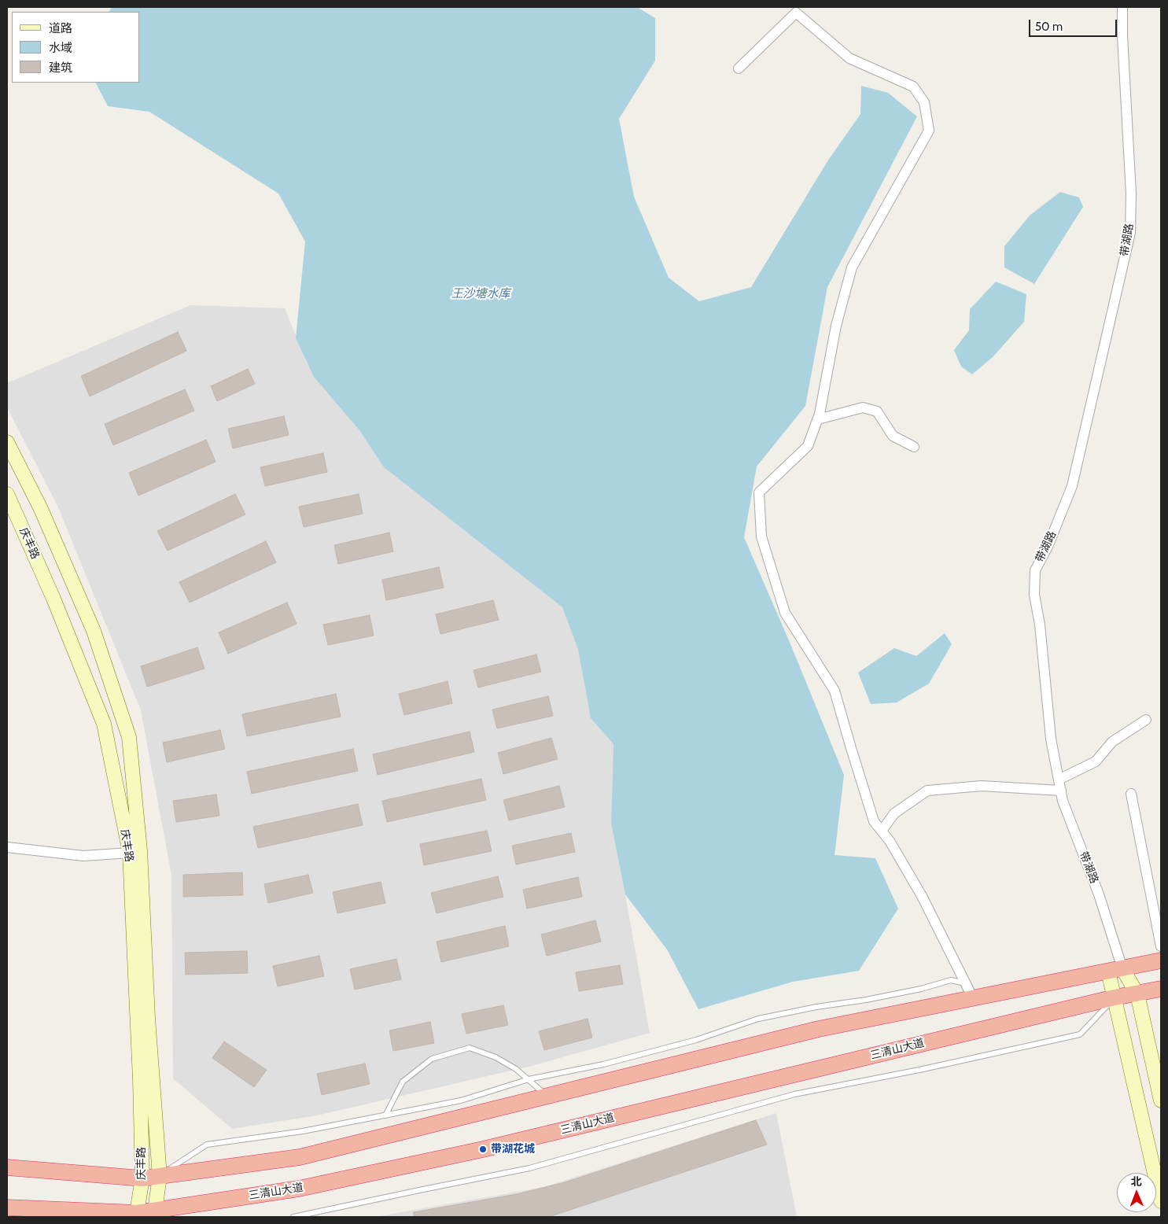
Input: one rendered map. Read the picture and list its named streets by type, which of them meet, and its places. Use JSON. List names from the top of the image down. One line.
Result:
{"streets":{"highway":["三清山大道"],"main road":["带湖路","庆丰路"]},"crossings":[["带湖路","三清山大道"],["庆丰路","三清山大道"]],"water":["王沙塘水库"],"places":["带湖花城"],"legend":["道路","水域","建筑"],"scale_bar":"50 m","north":"top"}
